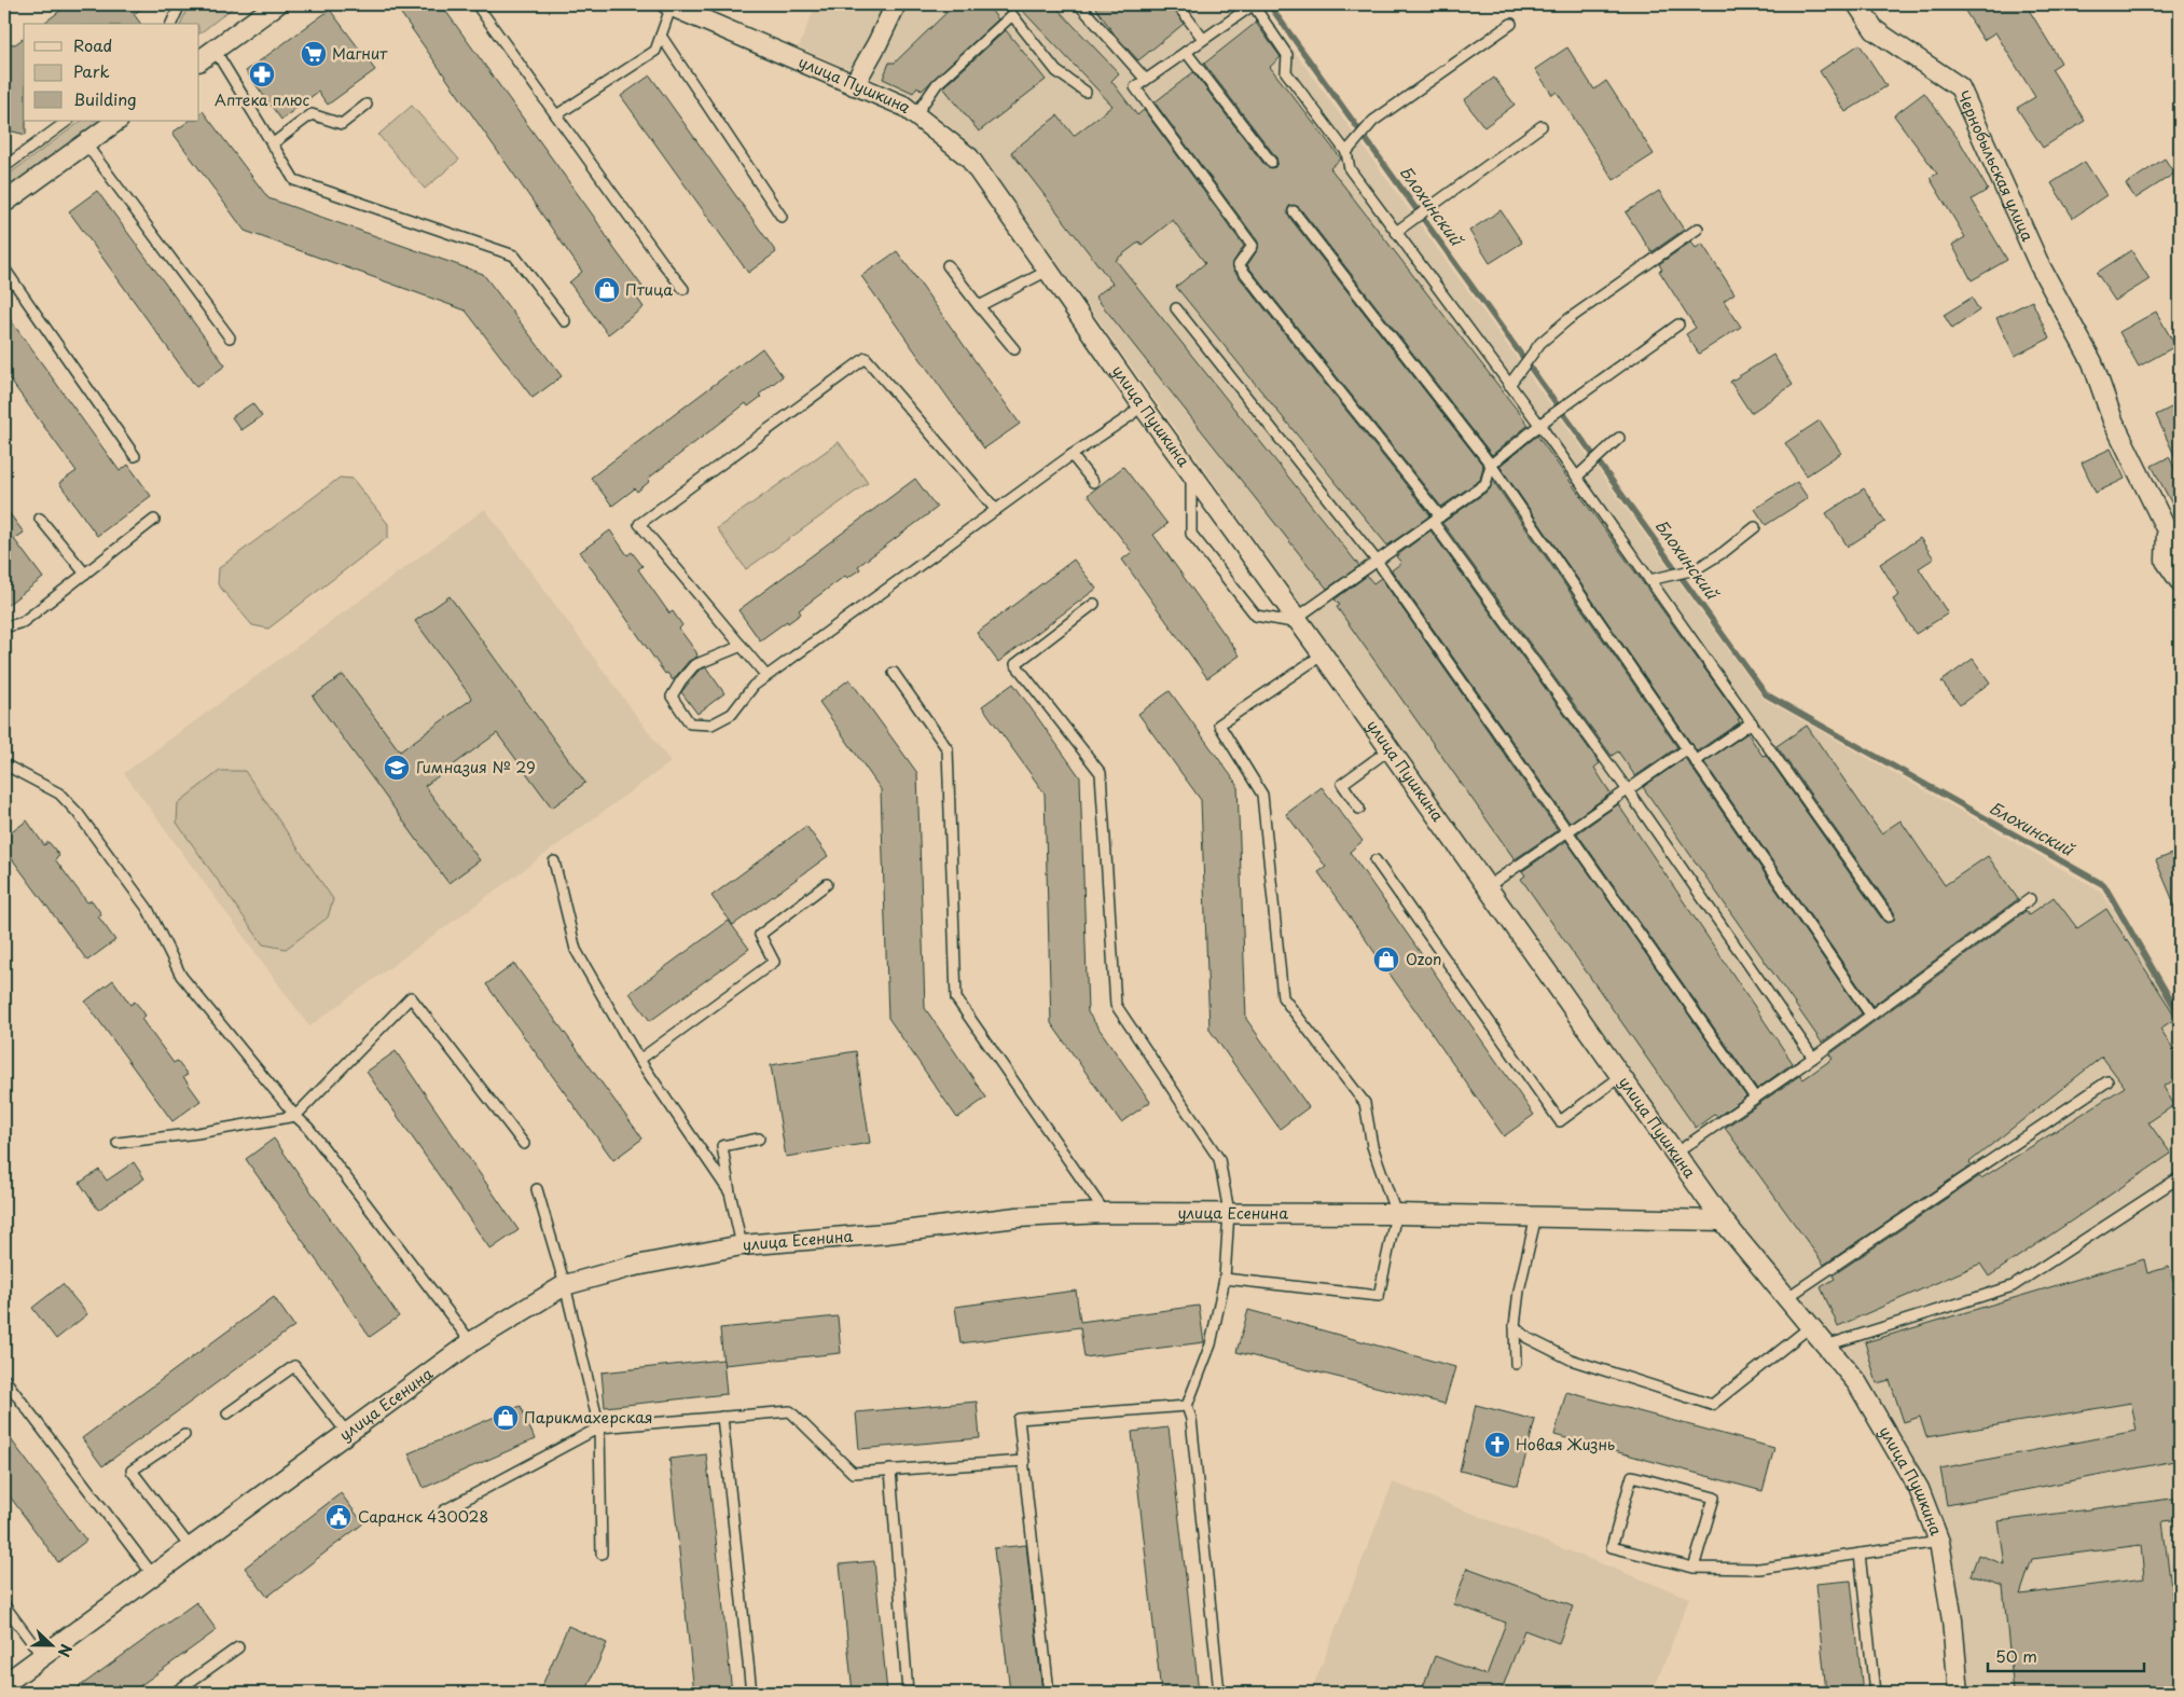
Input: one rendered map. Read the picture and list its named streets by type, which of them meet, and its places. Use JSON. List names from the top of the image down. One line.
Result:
{"streets":{"street":["улица Пушкина","Чернобыльская улица","улица Есенина"]},"crossings":[["улица Пушкина","улица Есенина"]],"water":["Блохинский"],"places":{"supermarket":["Магнит"],"pharmacy":["Аптека плюс"],"shop":["Птица","Ozon","Парикмахерская"],"school or university":["Гимназия № 29"],"church":["Новая Жизнь"],"public building":["Саранск 430028"]},"legend":["Road","Park","Building"],"scale_bar":"50 m","north":"right"}
